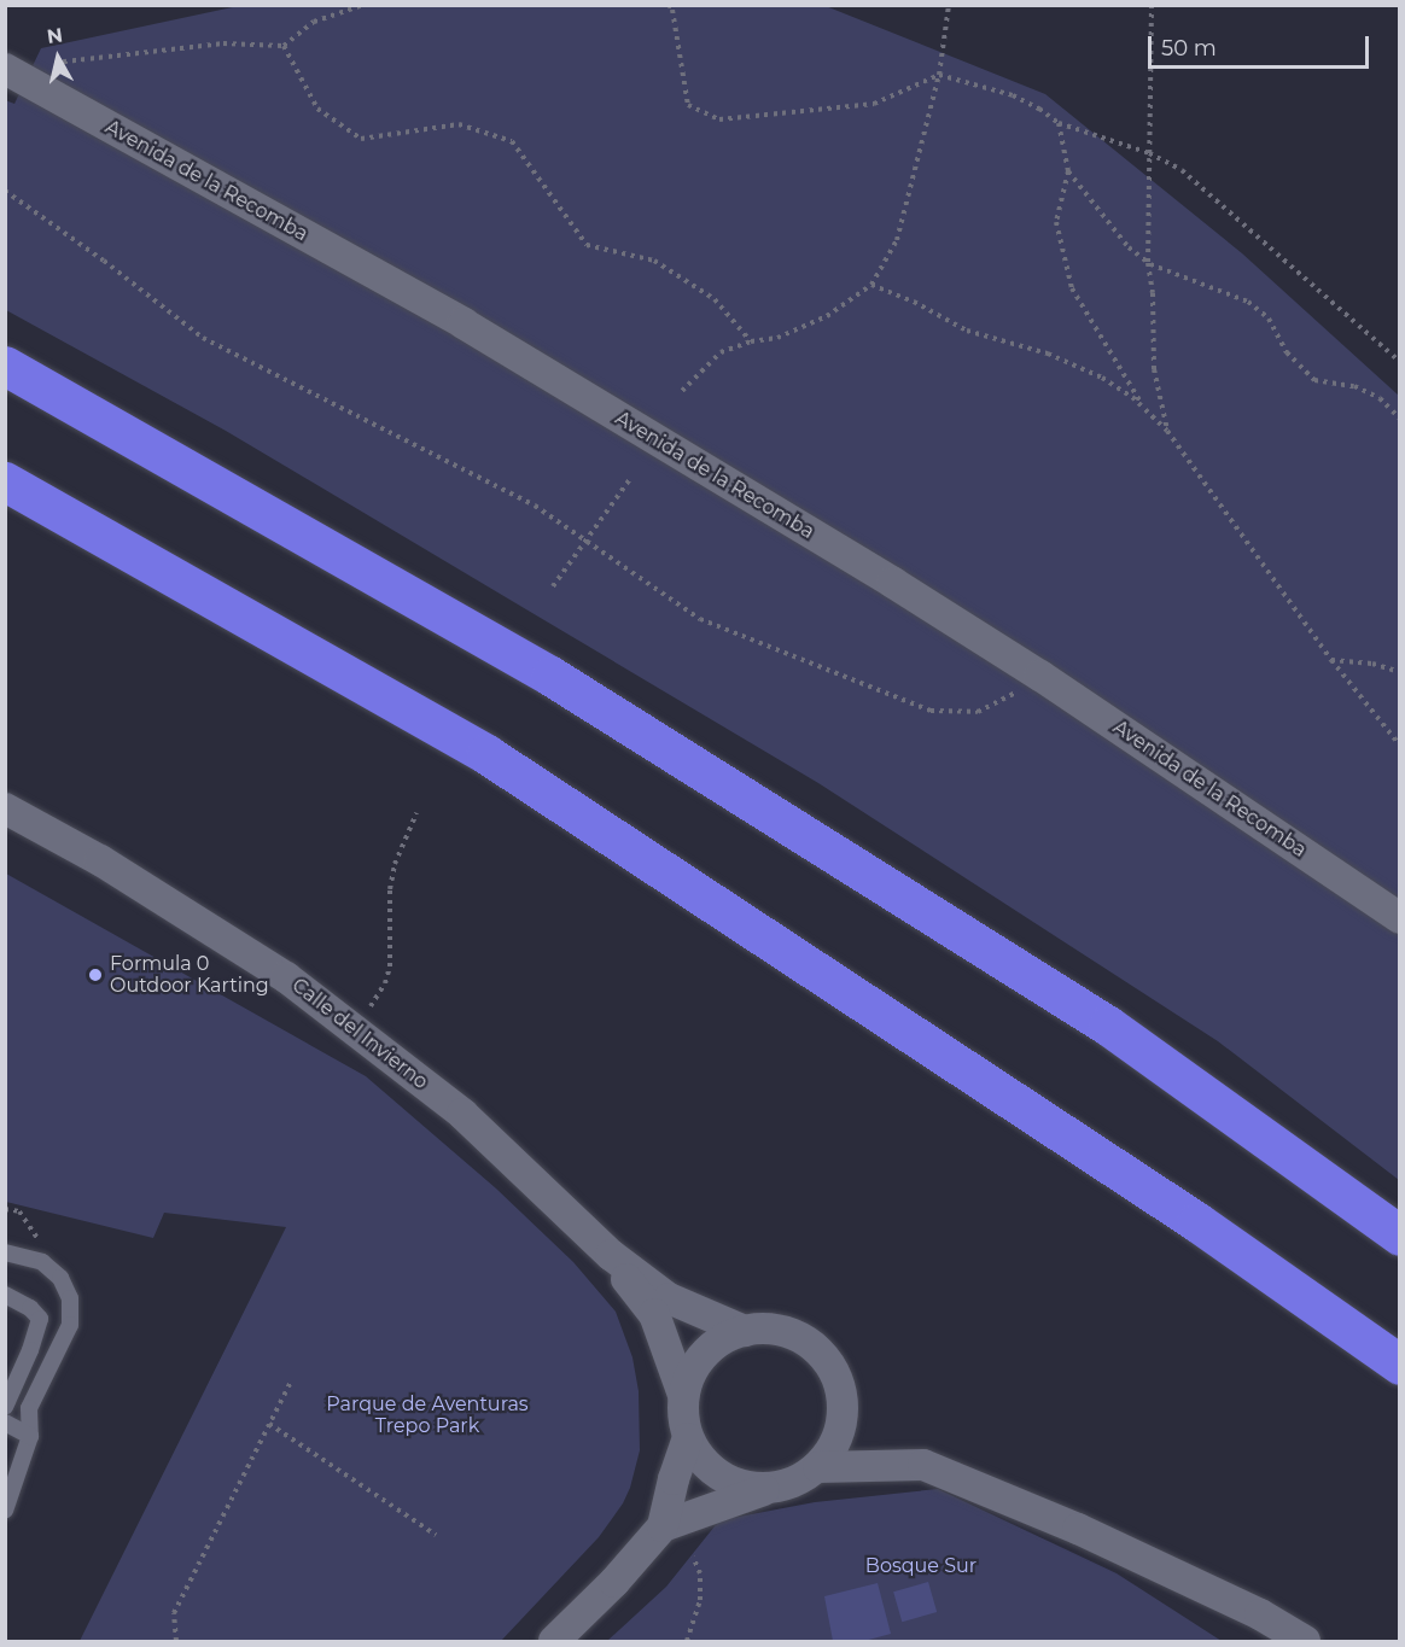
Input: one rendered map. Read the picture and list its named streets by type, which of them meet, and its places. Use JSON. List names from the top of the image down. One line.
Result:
{"streets":{"street":["Avenida de la Recomba","Calle del Invierno"]},"parks":["Parque de Aventuras Trepo Park","Bosque Sur"],"places":["Formula 0 Outdoor Karting"],"scale_bar":"50 m","north":"top"}
